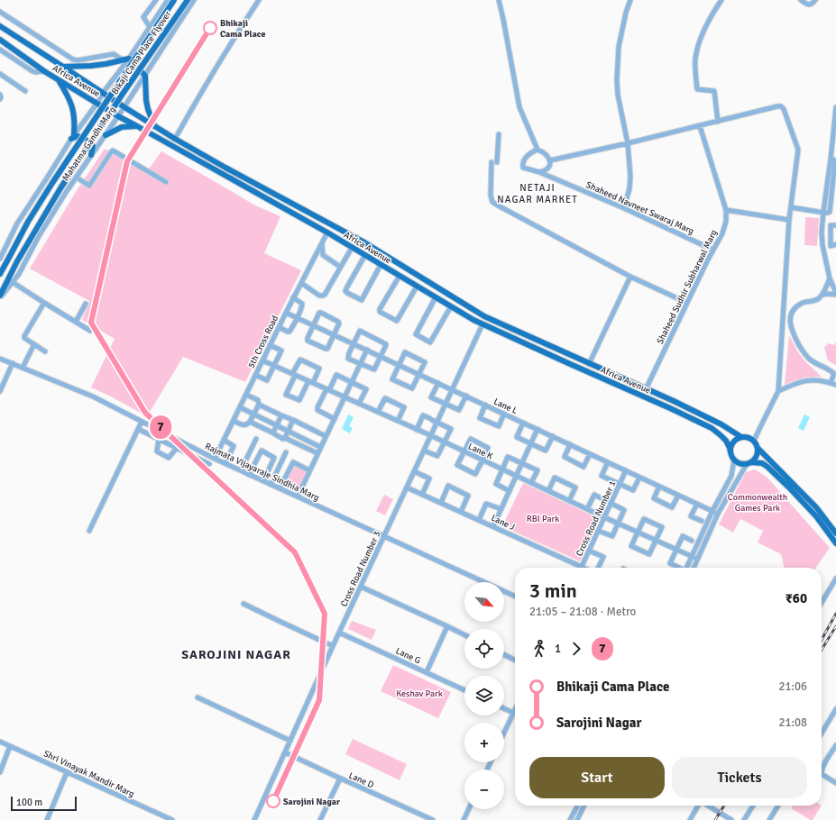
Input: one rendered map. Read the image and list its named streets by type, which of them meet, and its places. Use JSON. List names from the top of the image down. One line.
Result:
{"streets":{"main road":["Bikaji Cama Place Flyover","Africa Avenue","Mahatma Gandhi Marg"],"street":["Shaheed Navneet Swaraj Marg","Shaheed Sudhir Subharwal Marg","5th Cross Road","Lane L","Lane K","Rajmata Vijayaraje Sindhia Marg","Cross Road Number 1","Lane J","Cross Road Number 3","Lane G","Shri Vinayak Mandir Marg","Lane D"]},"crossings":[["Bikaji Cama Place Flyover","Mahatma Gandhi Marg"],["Africa Avenue","Mahatma Gandhi Marg"],["Africa Avenue","Shaheed Sudhir Subharwal Marg"],["Africa Avenue","5th Cross Road"],["Africa Avenue","Cross Road Number 3"],["Shaheed Navneet Swaraj Marg","Shaheed Sudhir Subharwal Marg"],["5th Cross Road","Lane L"],["5th Cross Road","Lane K"],["5th Cross Road","Rajmata Vijayaraje Sindhia Marg"],["Lane L","Cross Road Number 1"],["Lane L","Cross Road Number 3"],["Lane K","Cross Road Number 1"],["Lane K","Cross Road Number 3"],["Rajmata Vijayaraje Sindhia Marg","Cross Road Number 3"],["Cross Road Number 1","Lane J"],["Lane J","Cross Road Number 3"],["Cross Road Number 3","Lane G"],["Cross Road Number 3","Lane D"]],"districts":["NETAJI NAGAR MARKET","SAROJINI NAGAR"],"parks":["Commonwealth Games Park","RBI Park","Keshav Park"],"places":["Bhikaji Cama Place","Sarojini Nagar"],"lines":["metro line 7"],"scale_bar":"100 m","north":"bottom right","page":{"on_map":"7","heading":["3 min","21:05 – 21:08 · Metro","₹60"],"map_buttons":["+","−"],"legs":["1","7"],"list":[{"name":"Bhikaji Cama Place","value":"21:06"},{"name":"Sarojini Nagar","value":"21:08"}],"buttons":["Start","Tickets"],"scale":"100 m"}}
